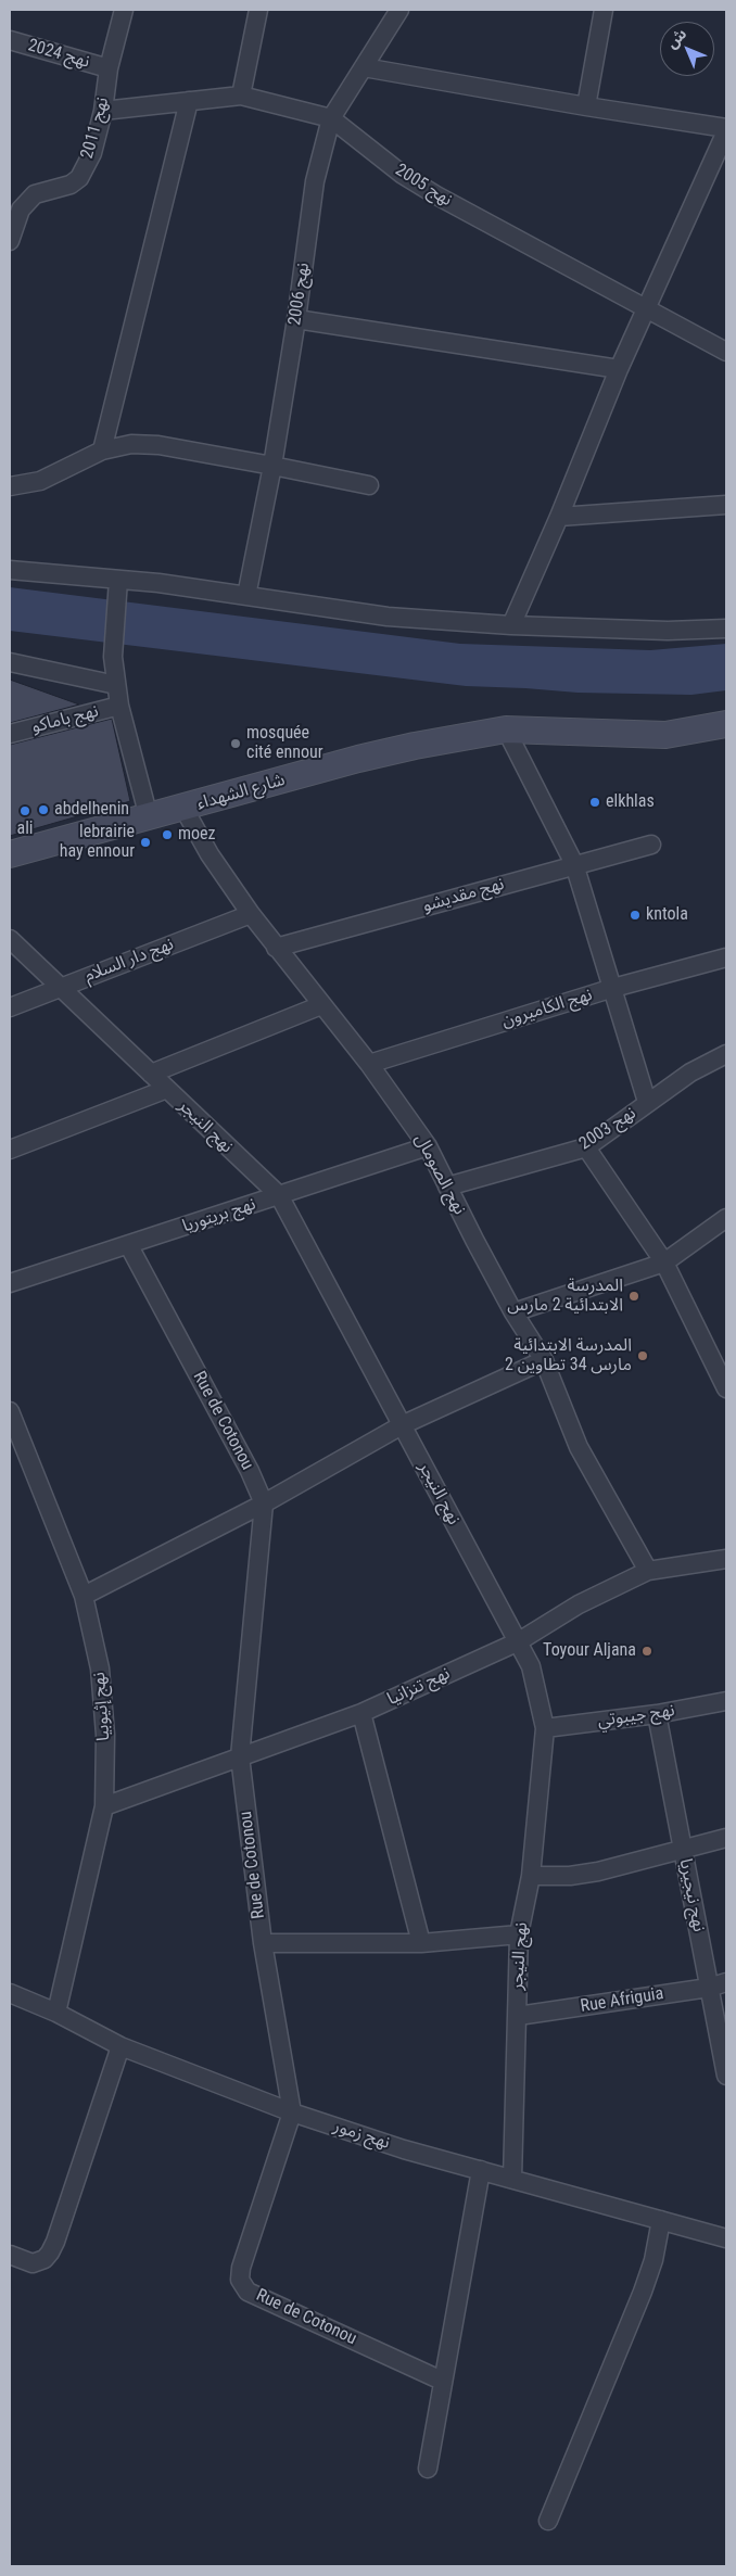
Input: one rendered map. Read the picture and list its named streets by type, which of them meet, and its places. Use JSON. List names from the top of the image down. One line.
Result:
{"streets":{"main road":["شارع الشهداء"],"street":["نهج 2024","نهج 2011","نهج 2005","نهج 2006","نهج باماكو","نهج مقديشو","نهج دار السلام","نهج الكاميرون","نهج النيجر","نهج 2003","نهج الصومال","نهج بريتوريا","Rue de Cotonou","نهج تنزانيا","نهج إثيوبيا","نهج جيبوتي","نهج نيجيريا","Rue Afriguia","نهج زمور"]},"crossings":[["نهج 2024","نهج 2011"],["نهج 2011","نهج 2005"],["نهج 2005","نهج 2006"],["شارع الشهداء","نهج الصومال"],["نهج مقديشو","نهج الصومال"],["نهج دار السلام","نهج النيجر"],["نهج دار السلام","نهج الصومال"],["نهج الكاميرون","نهج الصومال"],["نهج النيجر","نهج بريتوريا"],["نهج النيجر","نهج تنزانيا"],["نهج النيجر","نهج جيبوتي"],["نهج النيجر","Rue Afriguia"],["نهج النيجر","نهج زمور"],["نهج 2003","نهج الصومال"],["نهج الصومال","نهج بريتوريا"],["نهج الصومال","نهج تنزانيا"],["نهج بريتوريا","Rue de Cotonou"],["Rue de Cotonou","نهج تنزانيا"],["Rue de Cotonou","نهج زمور"],["نهج تنزانيا","نهج إثيوبيا"],["نهج إثيوبيا","نهج زمور"],["نهج جيبوتي","نهج نيجيريا"],["نهج نيجيريا","Rue Afriguia"]],"places":["mosquée cité ennour","elkhlas","abdelhenin","ali","moez","lebrairie hay ennour","kntola","المدرسة الابتدائية 2 مارس","المدرسة الابتدائية 2 مارس 34 تطاوين","Toyour Aljana"],"north":"top left"}
